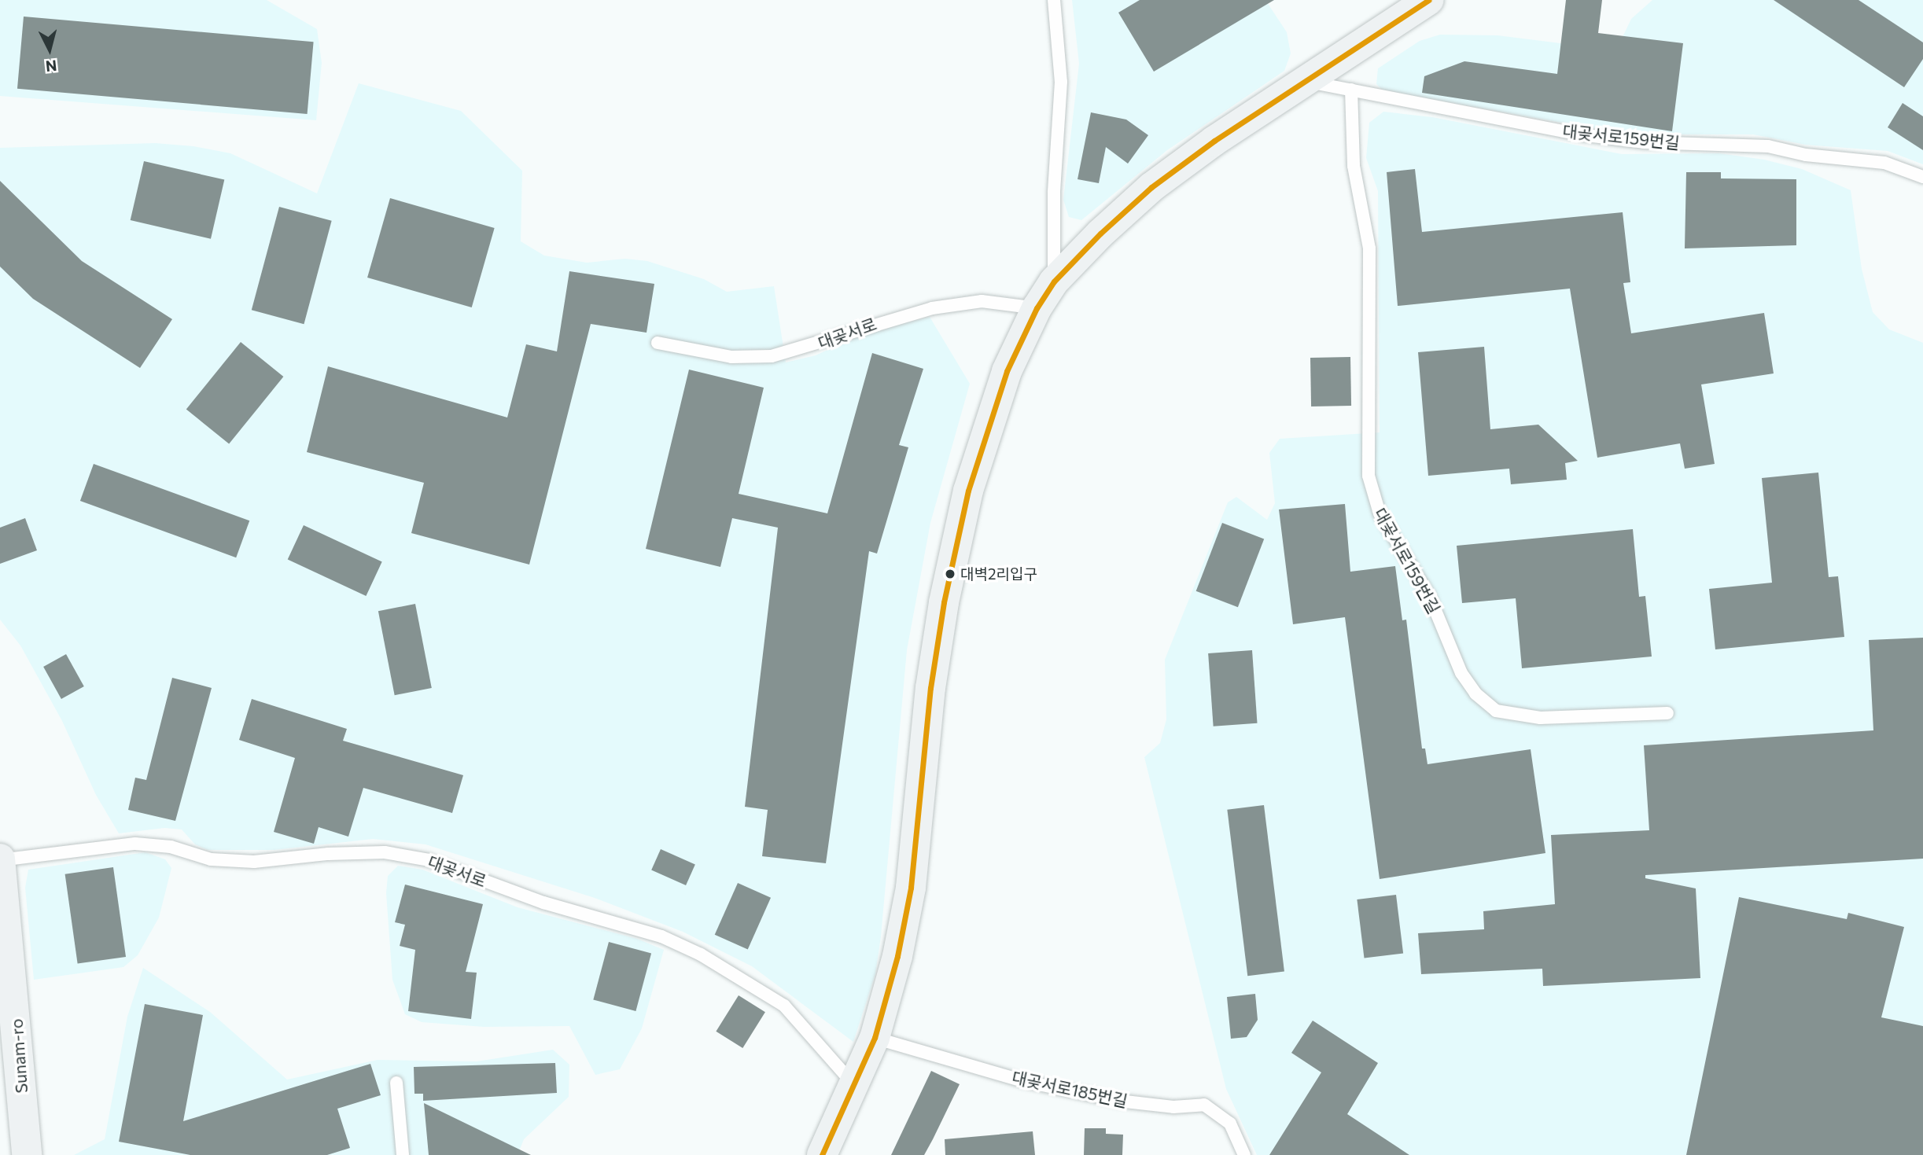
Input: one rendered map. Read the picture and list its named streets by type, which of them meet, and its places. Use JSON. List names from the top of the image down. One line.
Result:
{"streets":{"street":["Sunam-ro"],"lane":["대곶서로159번길","대곶서로","대곶서로185번길"]},"crossings":[["대곶서로","Sunam-ro"]],"places":["대벽2리입구"],"north":"bottom"}
